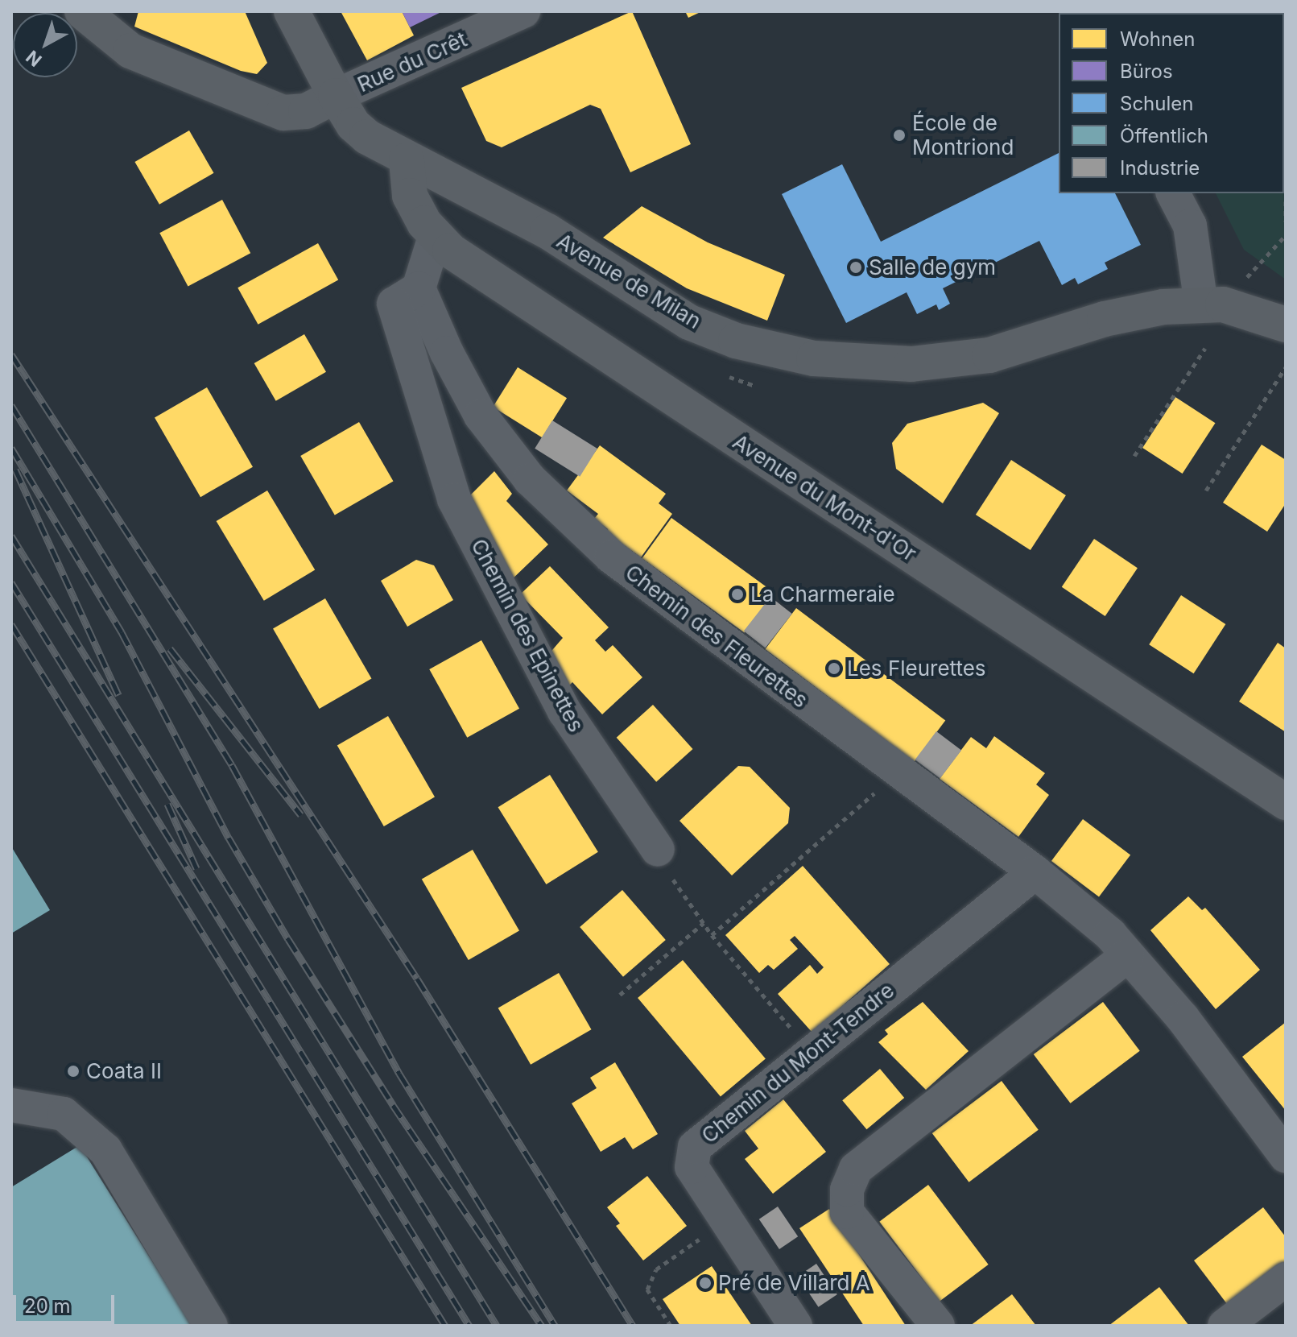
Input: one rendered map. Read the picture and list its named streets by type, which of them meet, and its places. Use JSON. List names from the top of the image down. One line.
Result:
{"streets":{"street":["Rue du Crêt","Avenue de Milan","Avenue du Mont-d'Or","Chemin des Epinettes","Chemin des Fleurettes","Chemin du Mont-Tendre"]},"crossings":[["Rue du Crêt","Avenue de Milan"],["Avenue de Milan","Avenue du Mont-d'Or"],["Chemin des Epinettes","Chemin des Fleurettes"],["Chemin des Fleurettes","Chemin du Mont-Tendre"]],"places":["École de Montriond","Salle de gym","La Charmeraie","Les Fleurettes","Coata II","Pré de Villard A"],"legend":["Wohnen","Büros","Schulen","Öffentlich","Industrie"],"scale_bar":"20 m","north":"bottom left"}
